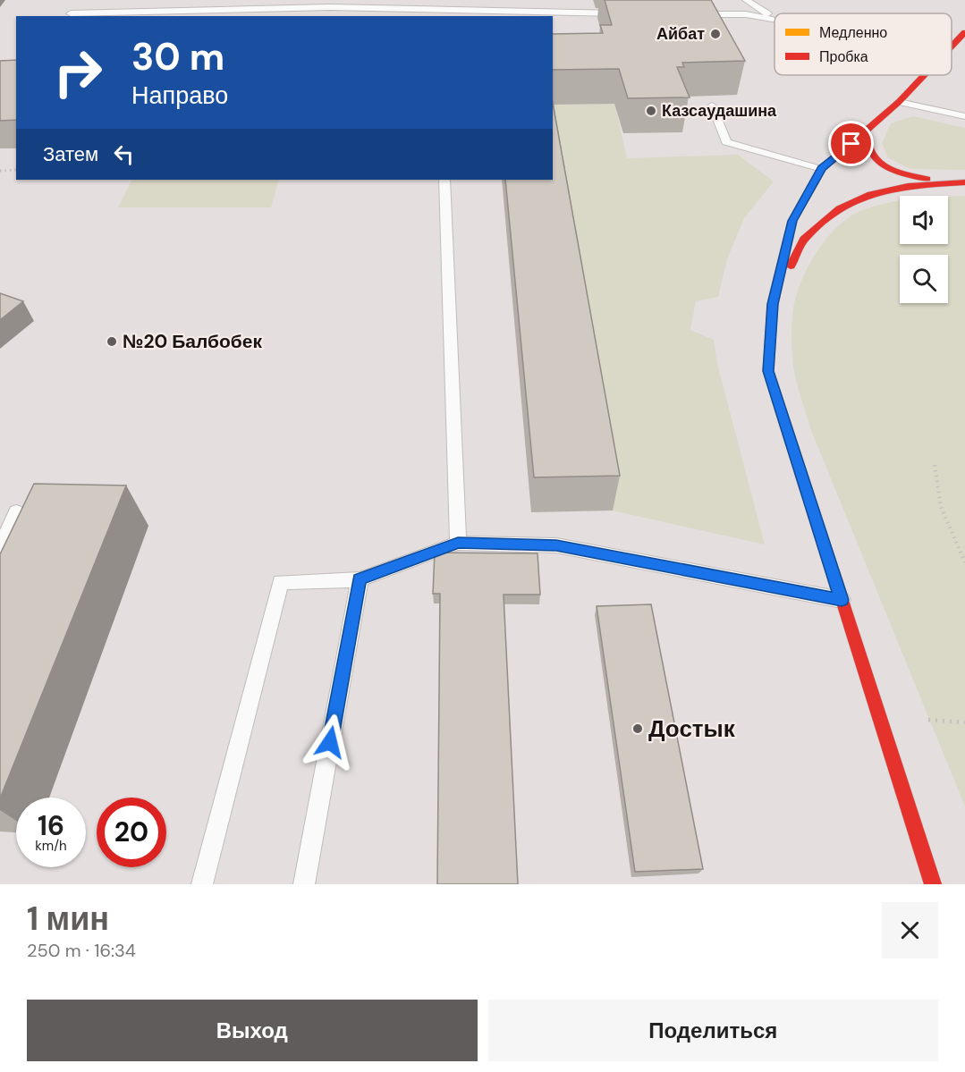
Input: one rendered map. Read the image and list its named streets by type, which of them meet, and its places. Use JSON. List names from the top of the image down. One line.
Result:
{"places":["Айбат","Казсаудашина","№20 Балбобек","Достык"],"legend":["Медленно","Пробка"],"page":{"turn":["30 m","Направо"],"then":"Затем","speed":"16 km/h","limit":"20","heading":["1 мин","250 m · 16:34"],"buttons":["Выход","Поделиться"]}}
